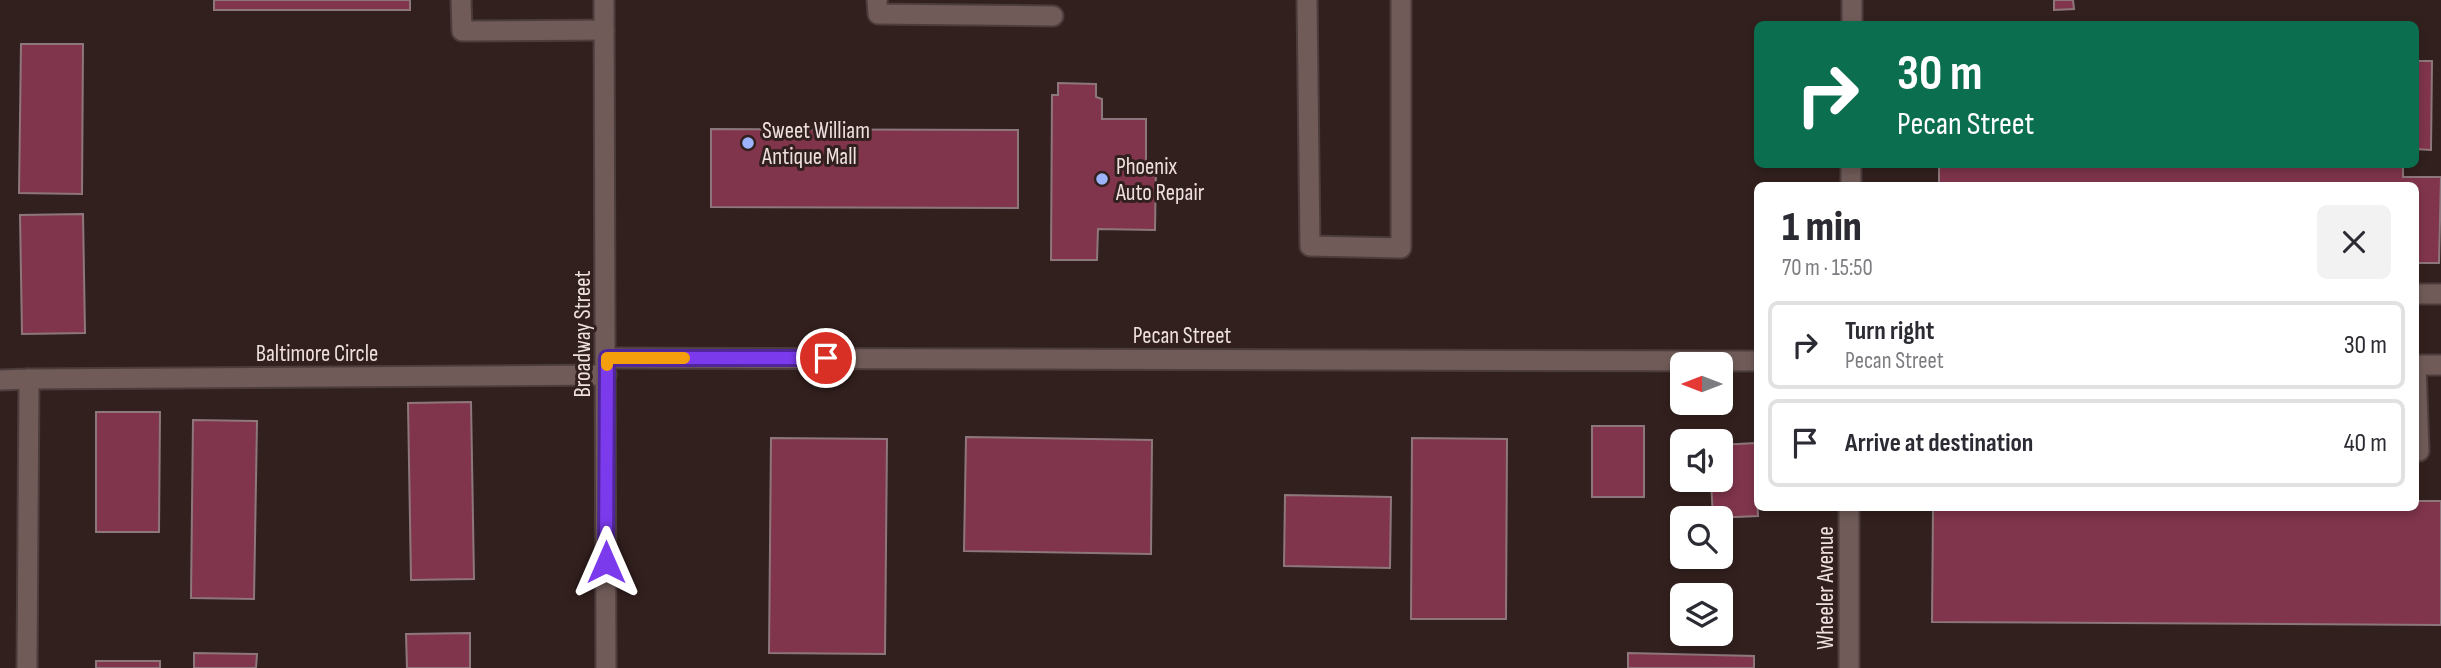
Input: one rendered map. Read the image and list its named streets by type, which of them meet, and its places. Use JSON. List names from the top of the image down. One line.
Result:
{"streets":{"street":["Broadway Street","Pecan Street","Baltimore Circle","Wheeler Avenue"]},"crossings":[["Broadway Street","Pecan Street"],["Broadway Street","Baltimore Circle"],["Pecan Street","Baltimore Circle"]],"places":["Sweet William Antique Mall","Phoenix Auto Repair"],"north":"left","page":{"turn":["30 m","Pecan Street"],"heading":["1 min","70 m · 15:50"],"list":[{"name":"Turn right","note":"Pecan Street","value":"30 m"},{"name":"Arrive at destination","value":"40 m"}]}}
